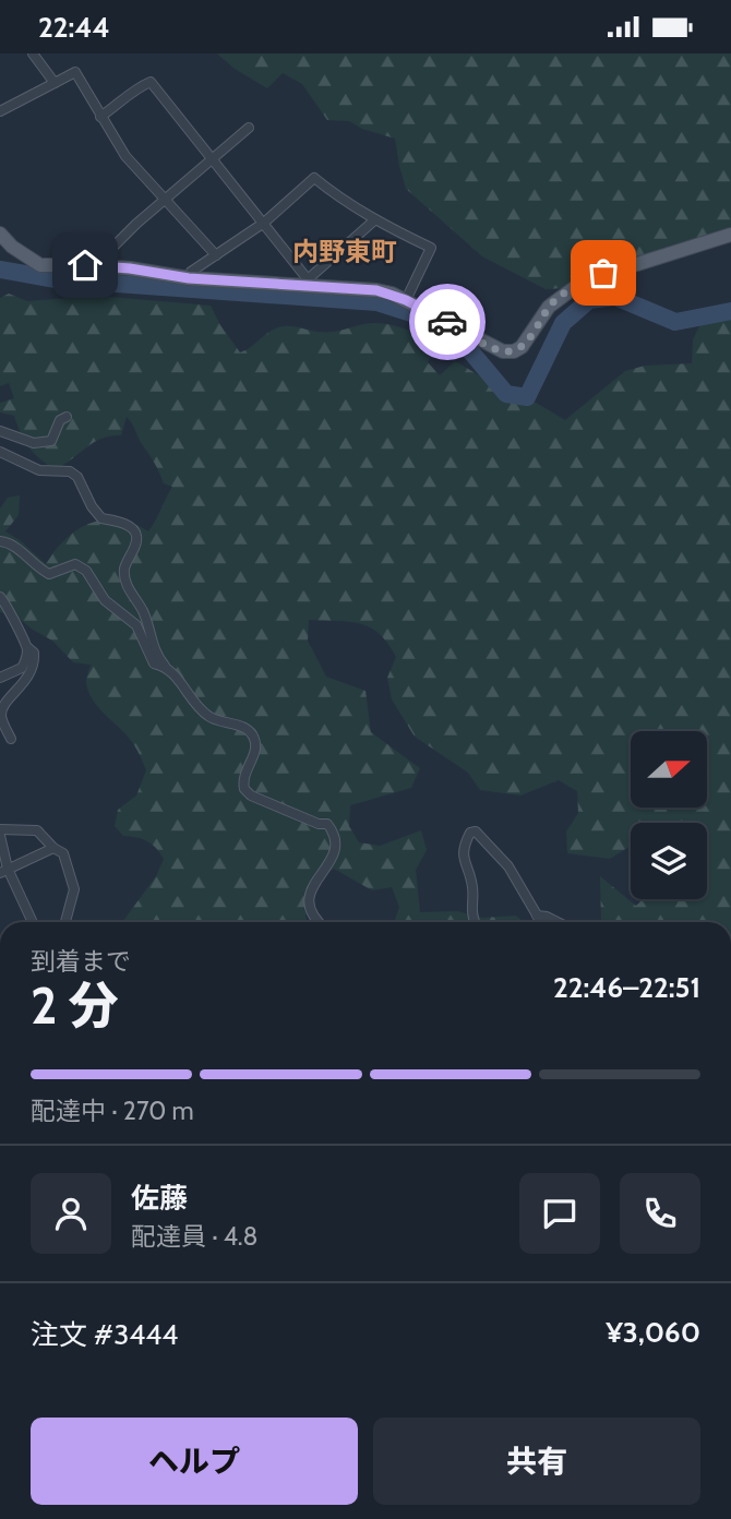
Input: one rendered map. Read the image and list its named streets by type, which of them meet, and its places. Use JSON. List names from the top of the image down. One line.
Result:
{"districts":["内野東町"],"north":"right","page":{"status":"22:44","heading":["2 分","到着まで","22:46–22:51"],"panel":["佐藤","配達員 · 4.8","注文 #3444","¥3,060"],"bar":"配達中 · 270 m","buttons":["ヘルプ","共有"]}}
